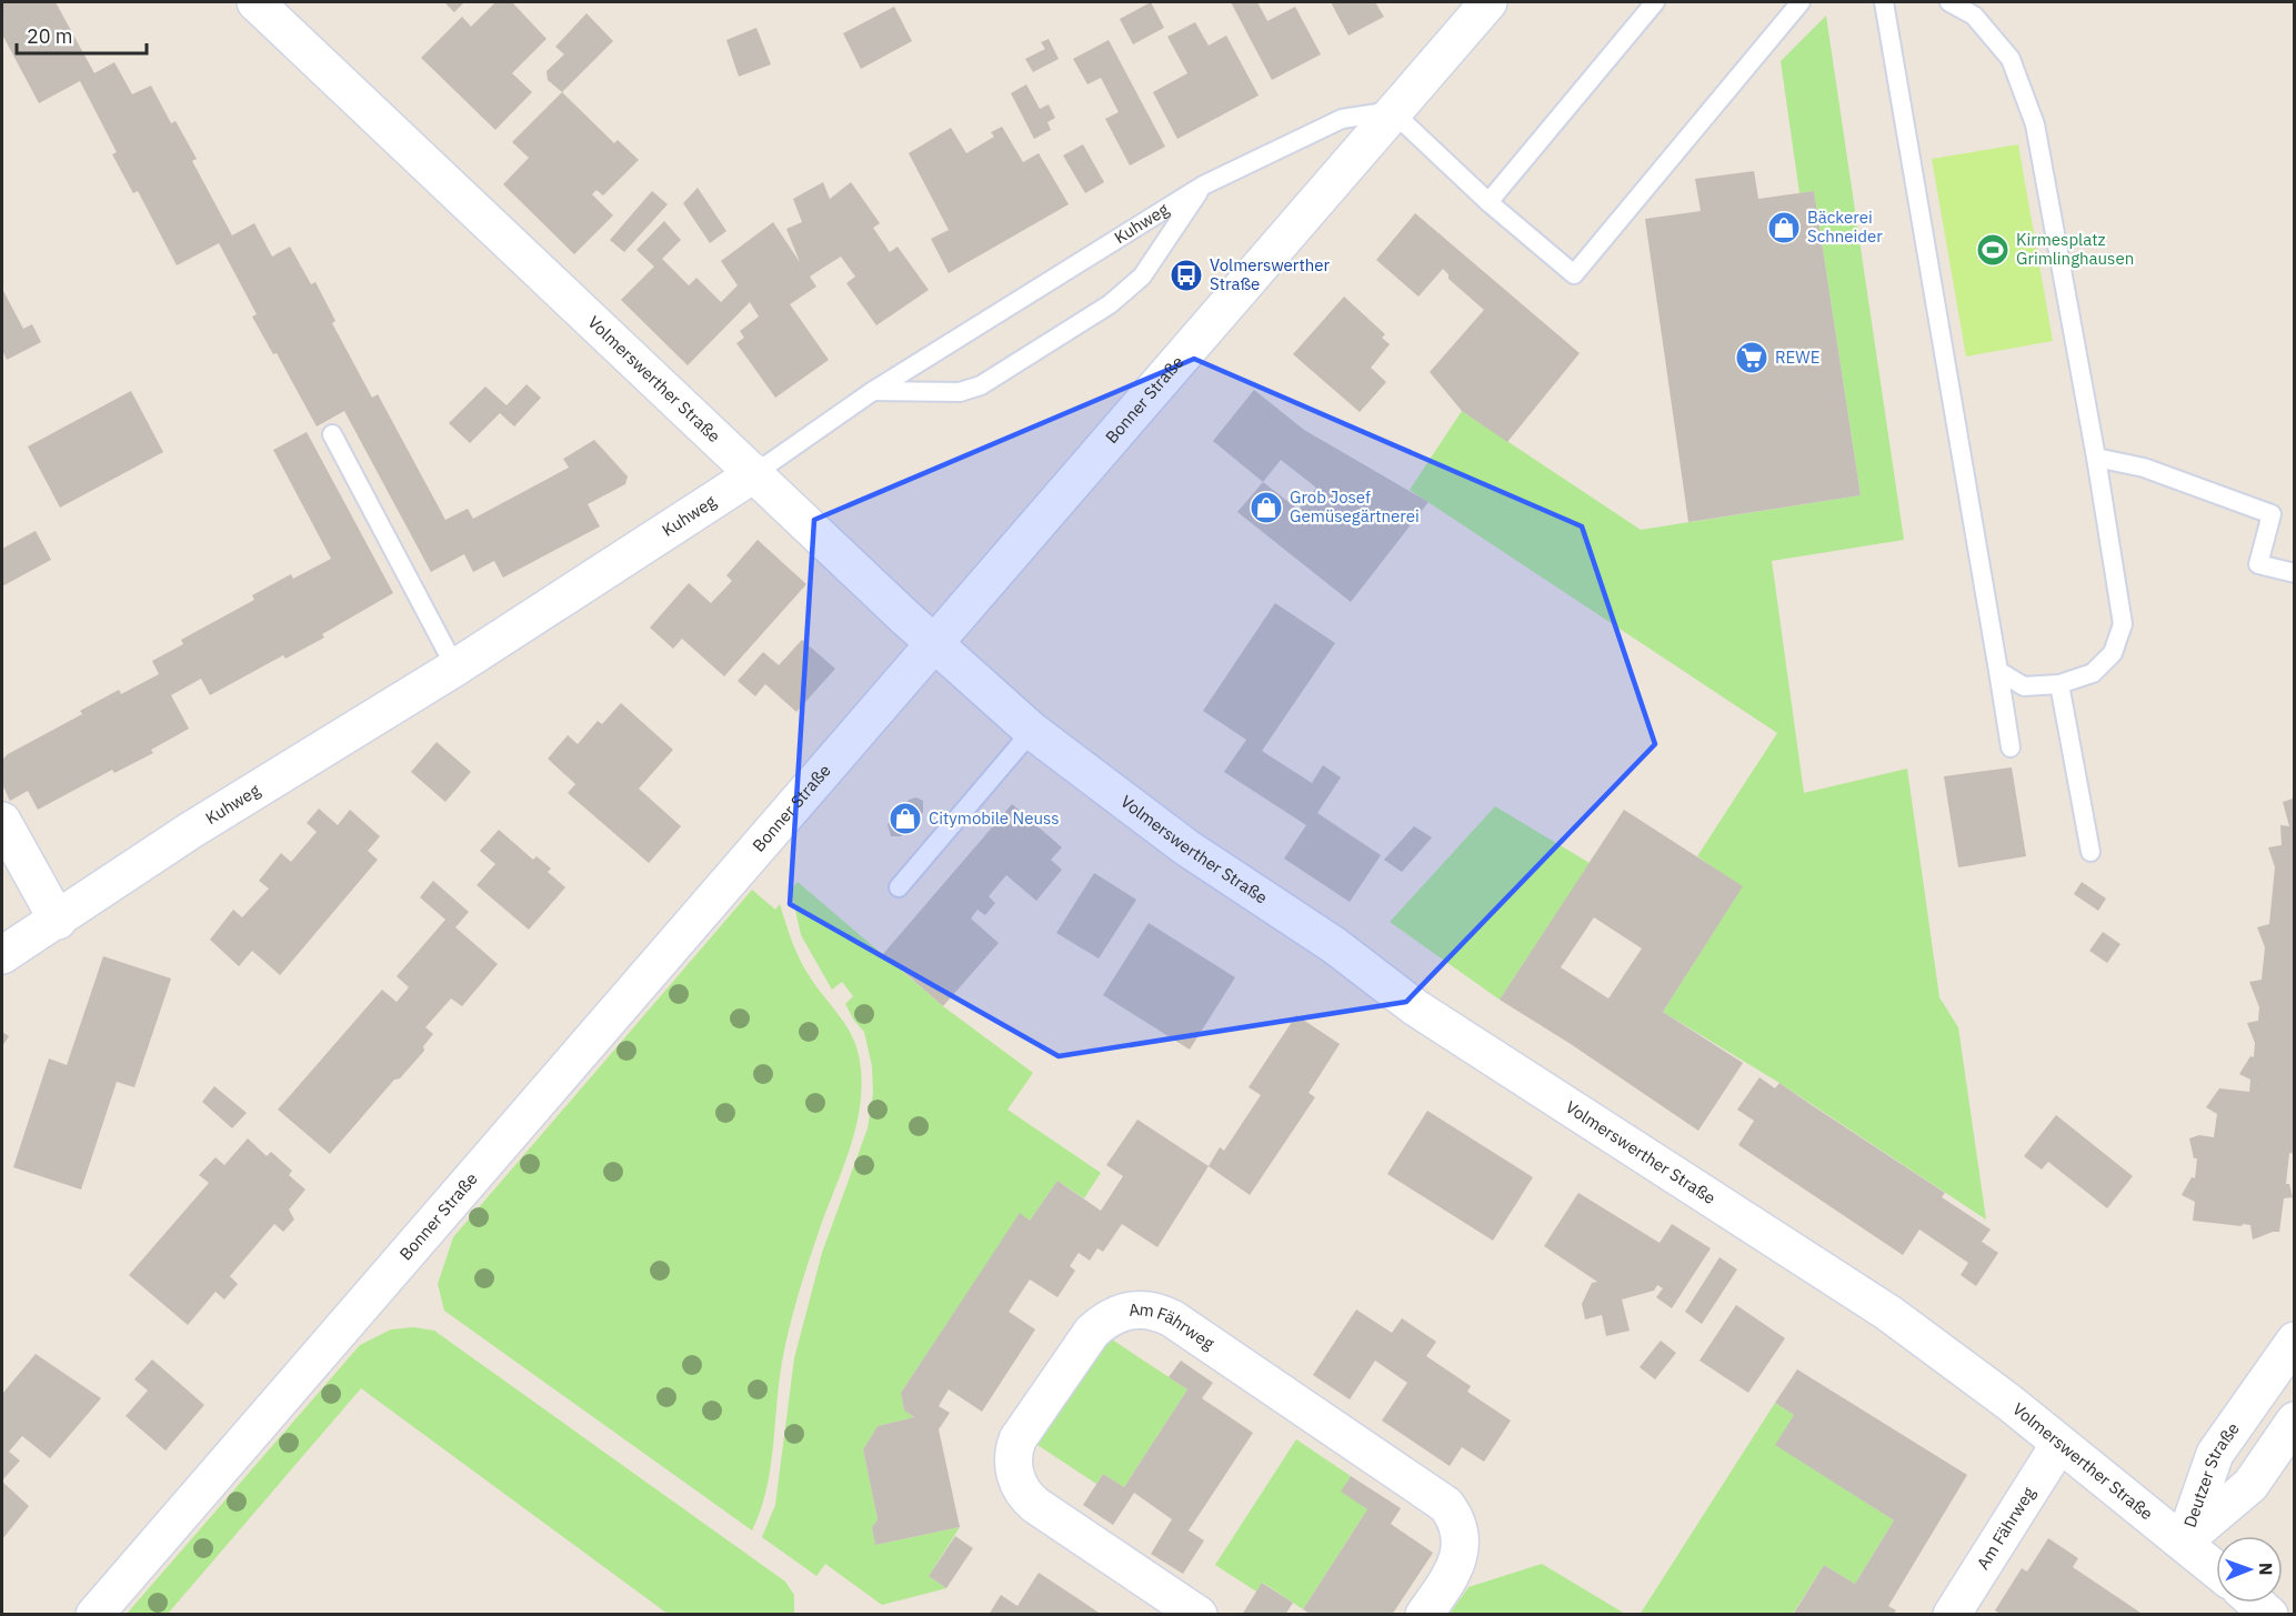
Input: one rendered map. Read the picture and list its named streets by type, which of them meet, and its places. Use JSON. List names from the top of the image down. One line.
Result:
{"streets":{"street":["Kuhweg","Volmerswerther Straße","Bonner Straße","Am Fährweg","Deutzer Straße"]},"crossings":[["Kuhweg","Volmerswerther Straße"],["Kuhweg","Bonner Straße"],["Volmerswerther Straße","Bonner Straße"],["Volmerswerther Straße","Am Fährweg"],["Volmerswerther Straße","Deutzer Straße"]],"places":{"shop":["Bäckerei Schneider","Grob Josef Gemüsegärtnerei","Citymobile Neuss"],"sports":["Kirmesplatz Grimlinghausen"],"bus stop":["Volmerswerther Straße"],"supermarket":["REWE"]},"scale_bar":"20 m","north":"right"}
